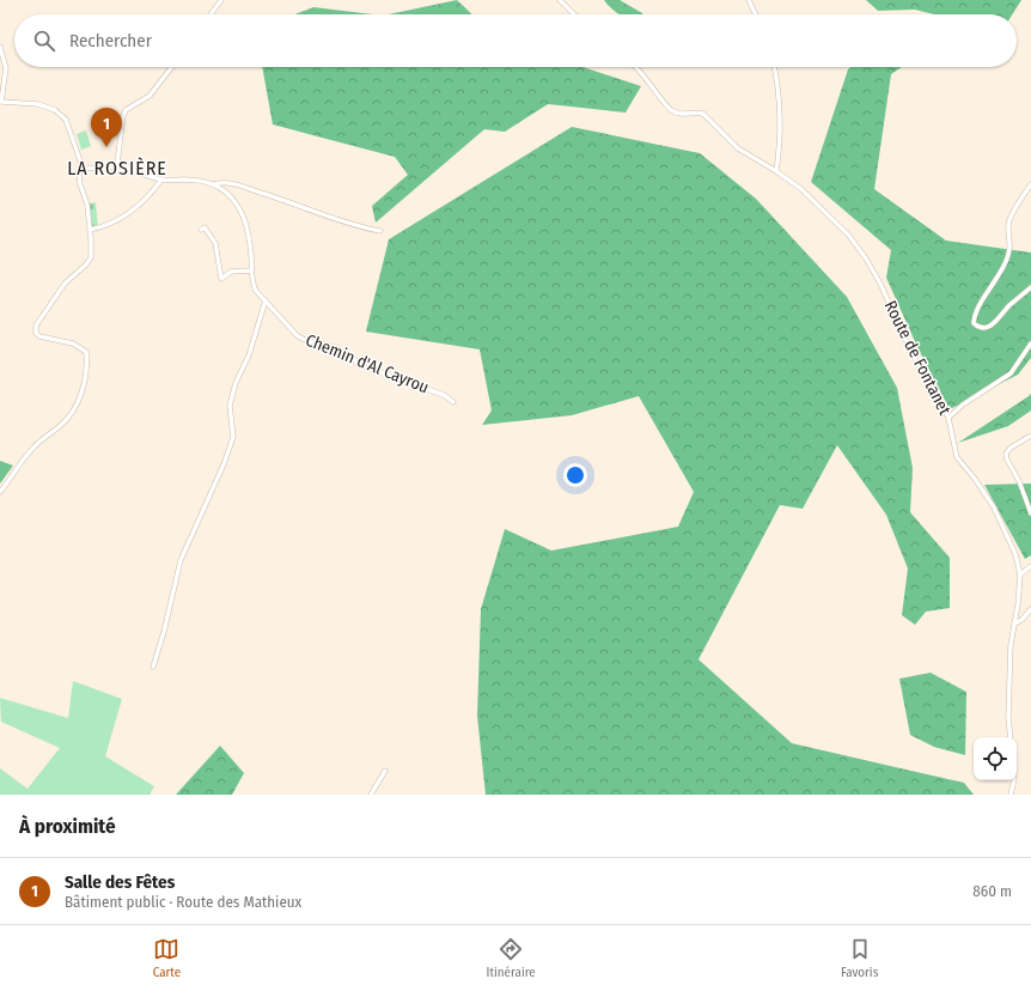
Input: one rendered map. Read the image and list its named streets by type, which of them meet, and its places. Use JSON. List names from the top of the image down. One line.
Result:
{"streets":{"street":["Route de Fontanet","Chemin d'Al Cayrou"]},"districts":["LA ROSIÈRE"],"page":{"search":"Rechercher","pins":"1","heading":"À proximité","list":[{"mark":"1","name":"Salle des Fêtes","note":"Bâtiment public · Route des Mathieux","value":"860 m"}],"nav":["Carte","Itinéraire","Favoris"]}}
